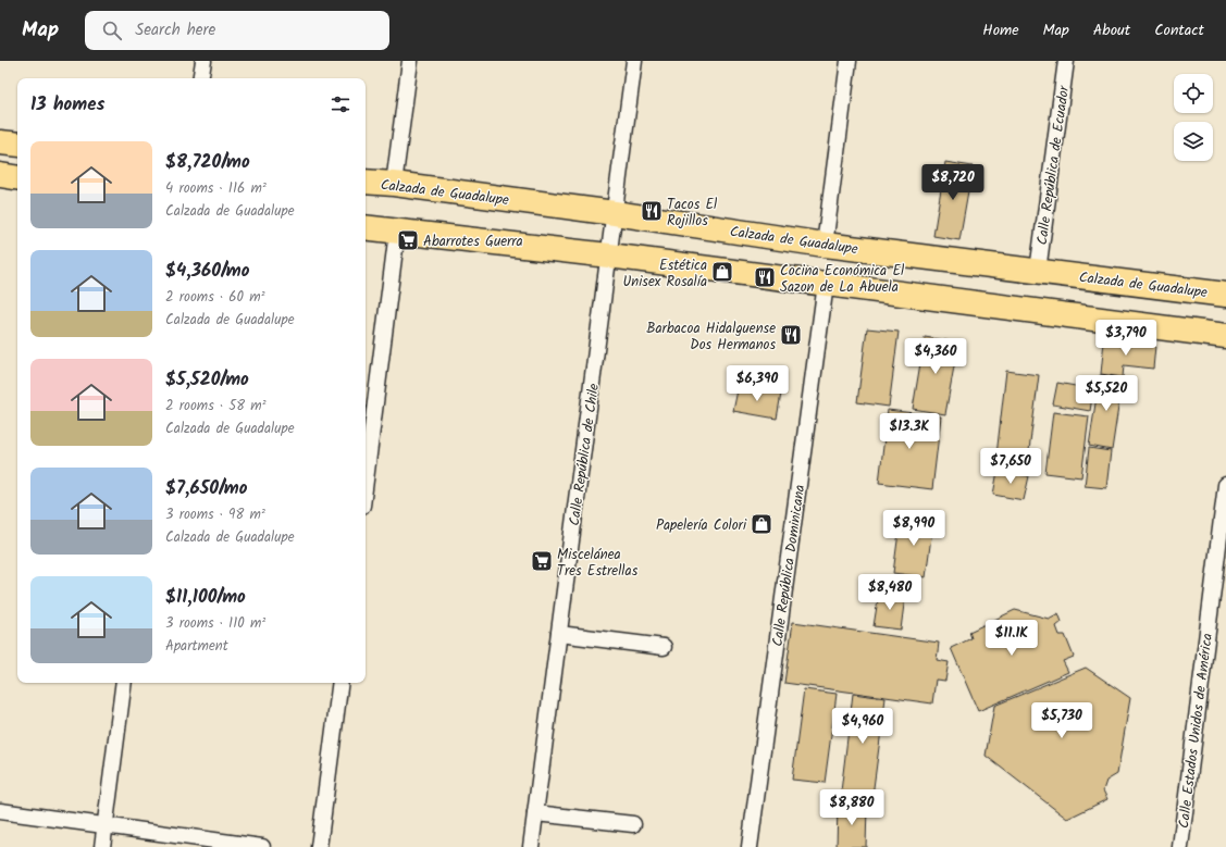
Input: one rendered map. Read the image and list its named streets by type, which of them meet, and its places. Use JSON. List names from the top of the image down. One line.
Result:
{"streets":{"main road":["Calzada de Guadalupe"],"street":["Calle República de Ecuador","Calle República de Chile","Calle República Dominicana","Calle Estados Unidos de América"]},"crossings":[["Calle República de Ecuador","Calzada de Guadalupe"],["Calzada de Guadalupe","Calle República de Chile"]],"places":{"restaurant":["Tacos El Rojillos","Cocina Económica El Sazon de La Abuela","Barbacoa Hidalguense Dos Hermanos"],"supermarket":["Abarrotes Guerra","Miscelánea Tres Estrellas"],"shop":["Estética Unisex Rosalía","Papelería Colori"]},"page":{"header":"Map","search":"Search here","nav":["Home","Map","About","Contact"],"heading":"13 homes","list":[{"name":"$8,720/mo","note":"4 rooms · 116 m² · Calzada de Guadalupe"},{"name":"$4,360/mo","note":"2 rooms · 60 m² · Calzada de Guadalupe"},{"name":"$5,520/mo","note":"2 rooms · 58 m² · Calzada de Guadalupe"},{"name":"$7,650/mo","note":"3 rooms · 98 m² · Calzada de Guadalupe"},{"name":"$11,100/mo","note":"3 rooms · 110 m² · Apartment"}],"price":["$8,720","$3,790","$4,360","$6,390","$5,520","$13.3K","$7,650","$8,990","$8,480","$11.1K","$5,730","$4,960","$8,880"]}}
